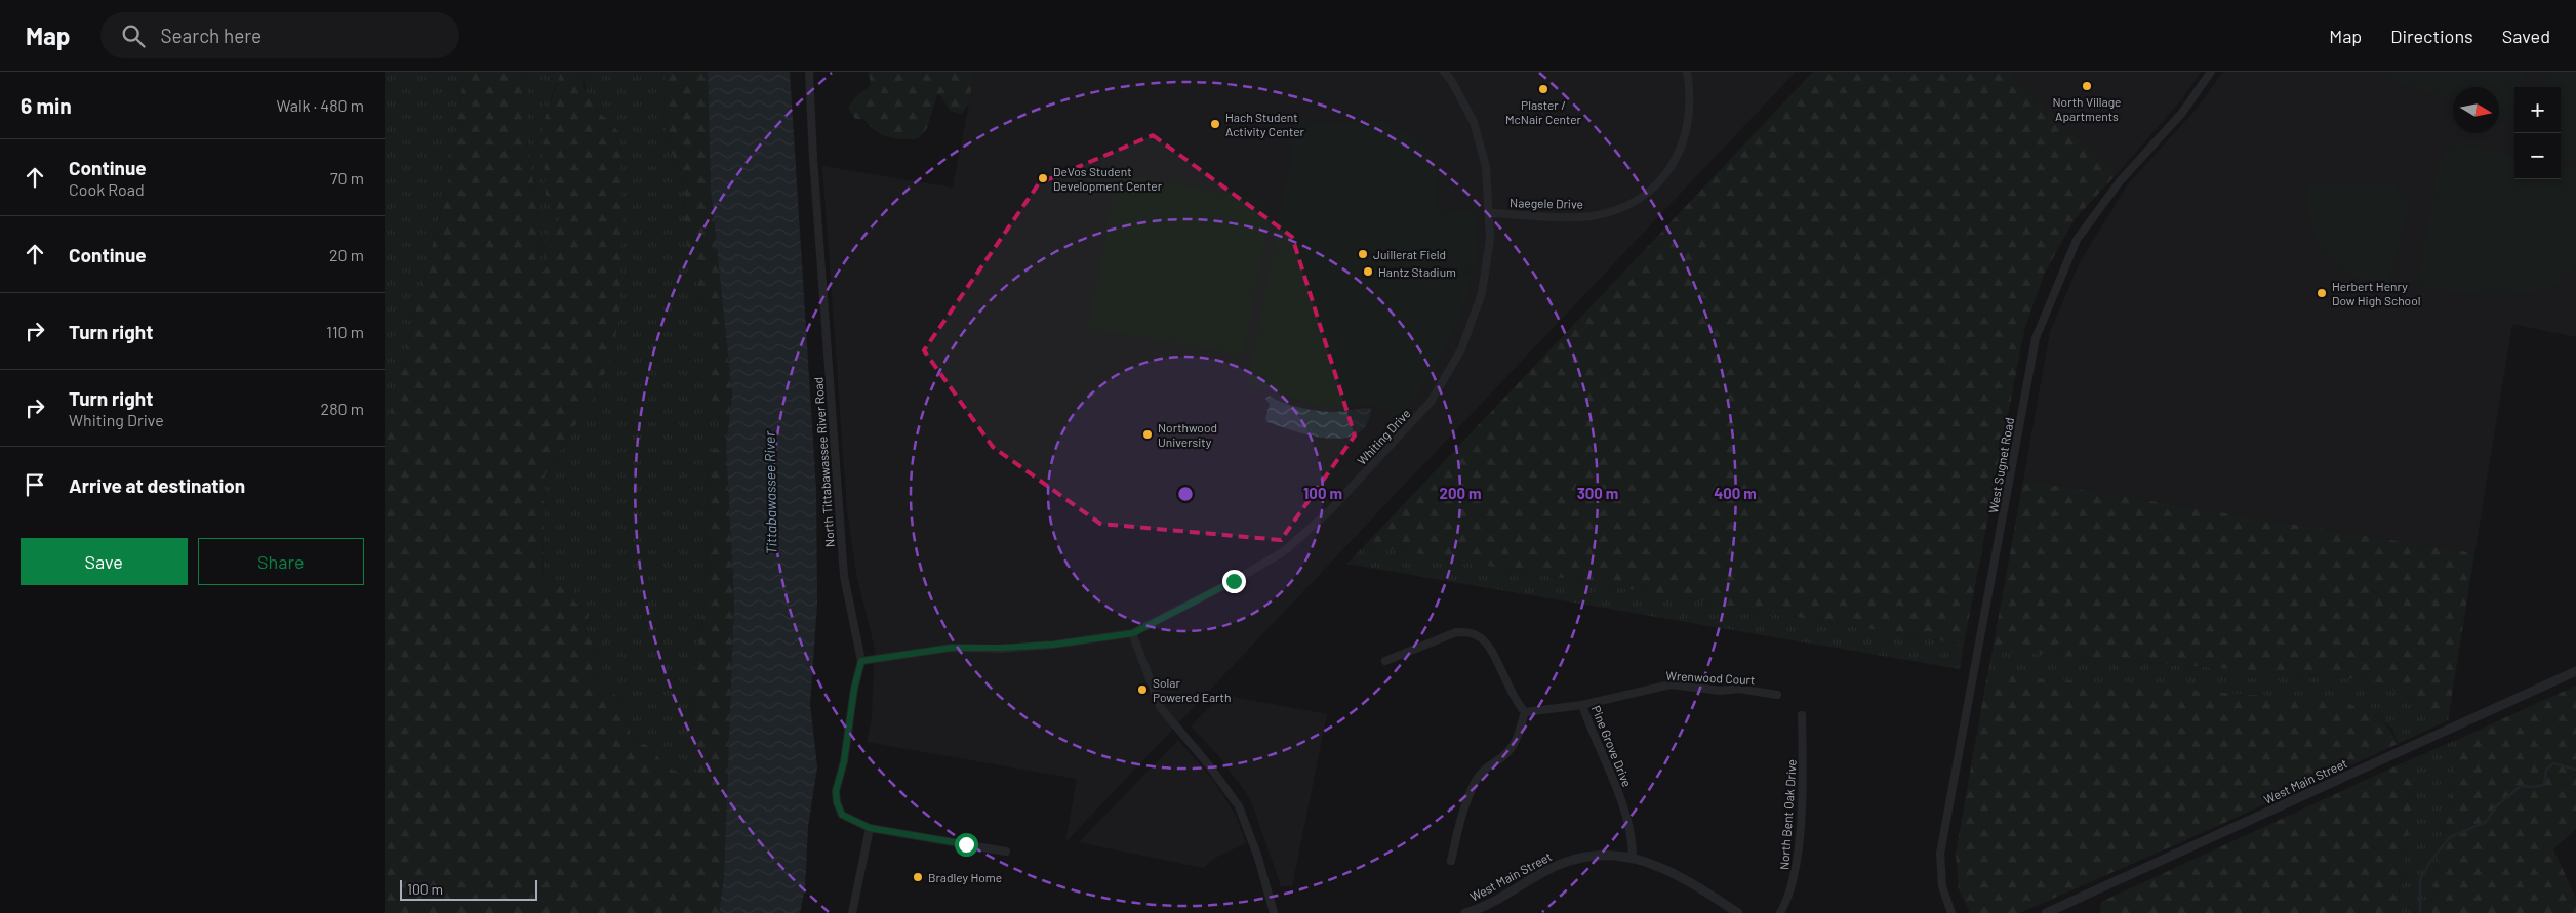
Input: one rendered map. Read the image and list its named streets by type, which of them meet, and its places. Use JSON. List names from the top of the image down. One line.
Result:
{"streets":{"street":["Naegele Drive","Whiting Drive","North Tittabawassee River Road","West Sugnet Road","Wrenwood Court","Pine Grove Drive","West Main Street","North Bent Oak Drive"]},"crossings":[["Naegele Drive","Whiting Drive"],["Whiting Drive","North Tittabawassee River Road"],["Wrenwood Court","Pine Grove Drive"],["Pine Grove Drive","West Main Street"]],"water":["Tittabawassee River"],"places":["North Village Apartments","Plaster / McNair Center","Hach Student Activity Center","DeVos Student Development Center","Juillerat Field","Hantz Stadium","Herbert Henry Dow High School","Northwood University","Solar Powered Earth","Bradley Home"],"scale_bar":"100 m","north":"right","page":{"header":"Map","search":"Search here","nav":["Map","Directions","Saved"],"heading":["6 min","Walk · 480 m"],"map_buttons":["+","−"],"list":[["Continue","Cook Road","70 m"],["Continue","20 m"],["Turn right","110 m"],["Turn right","Whiting Drive","280 m"],"Arrive at destination"],"buttons":["Save","Share"],"scale":"100 m"},"rings":["100 m","200 m","300 m","400 m"]}
